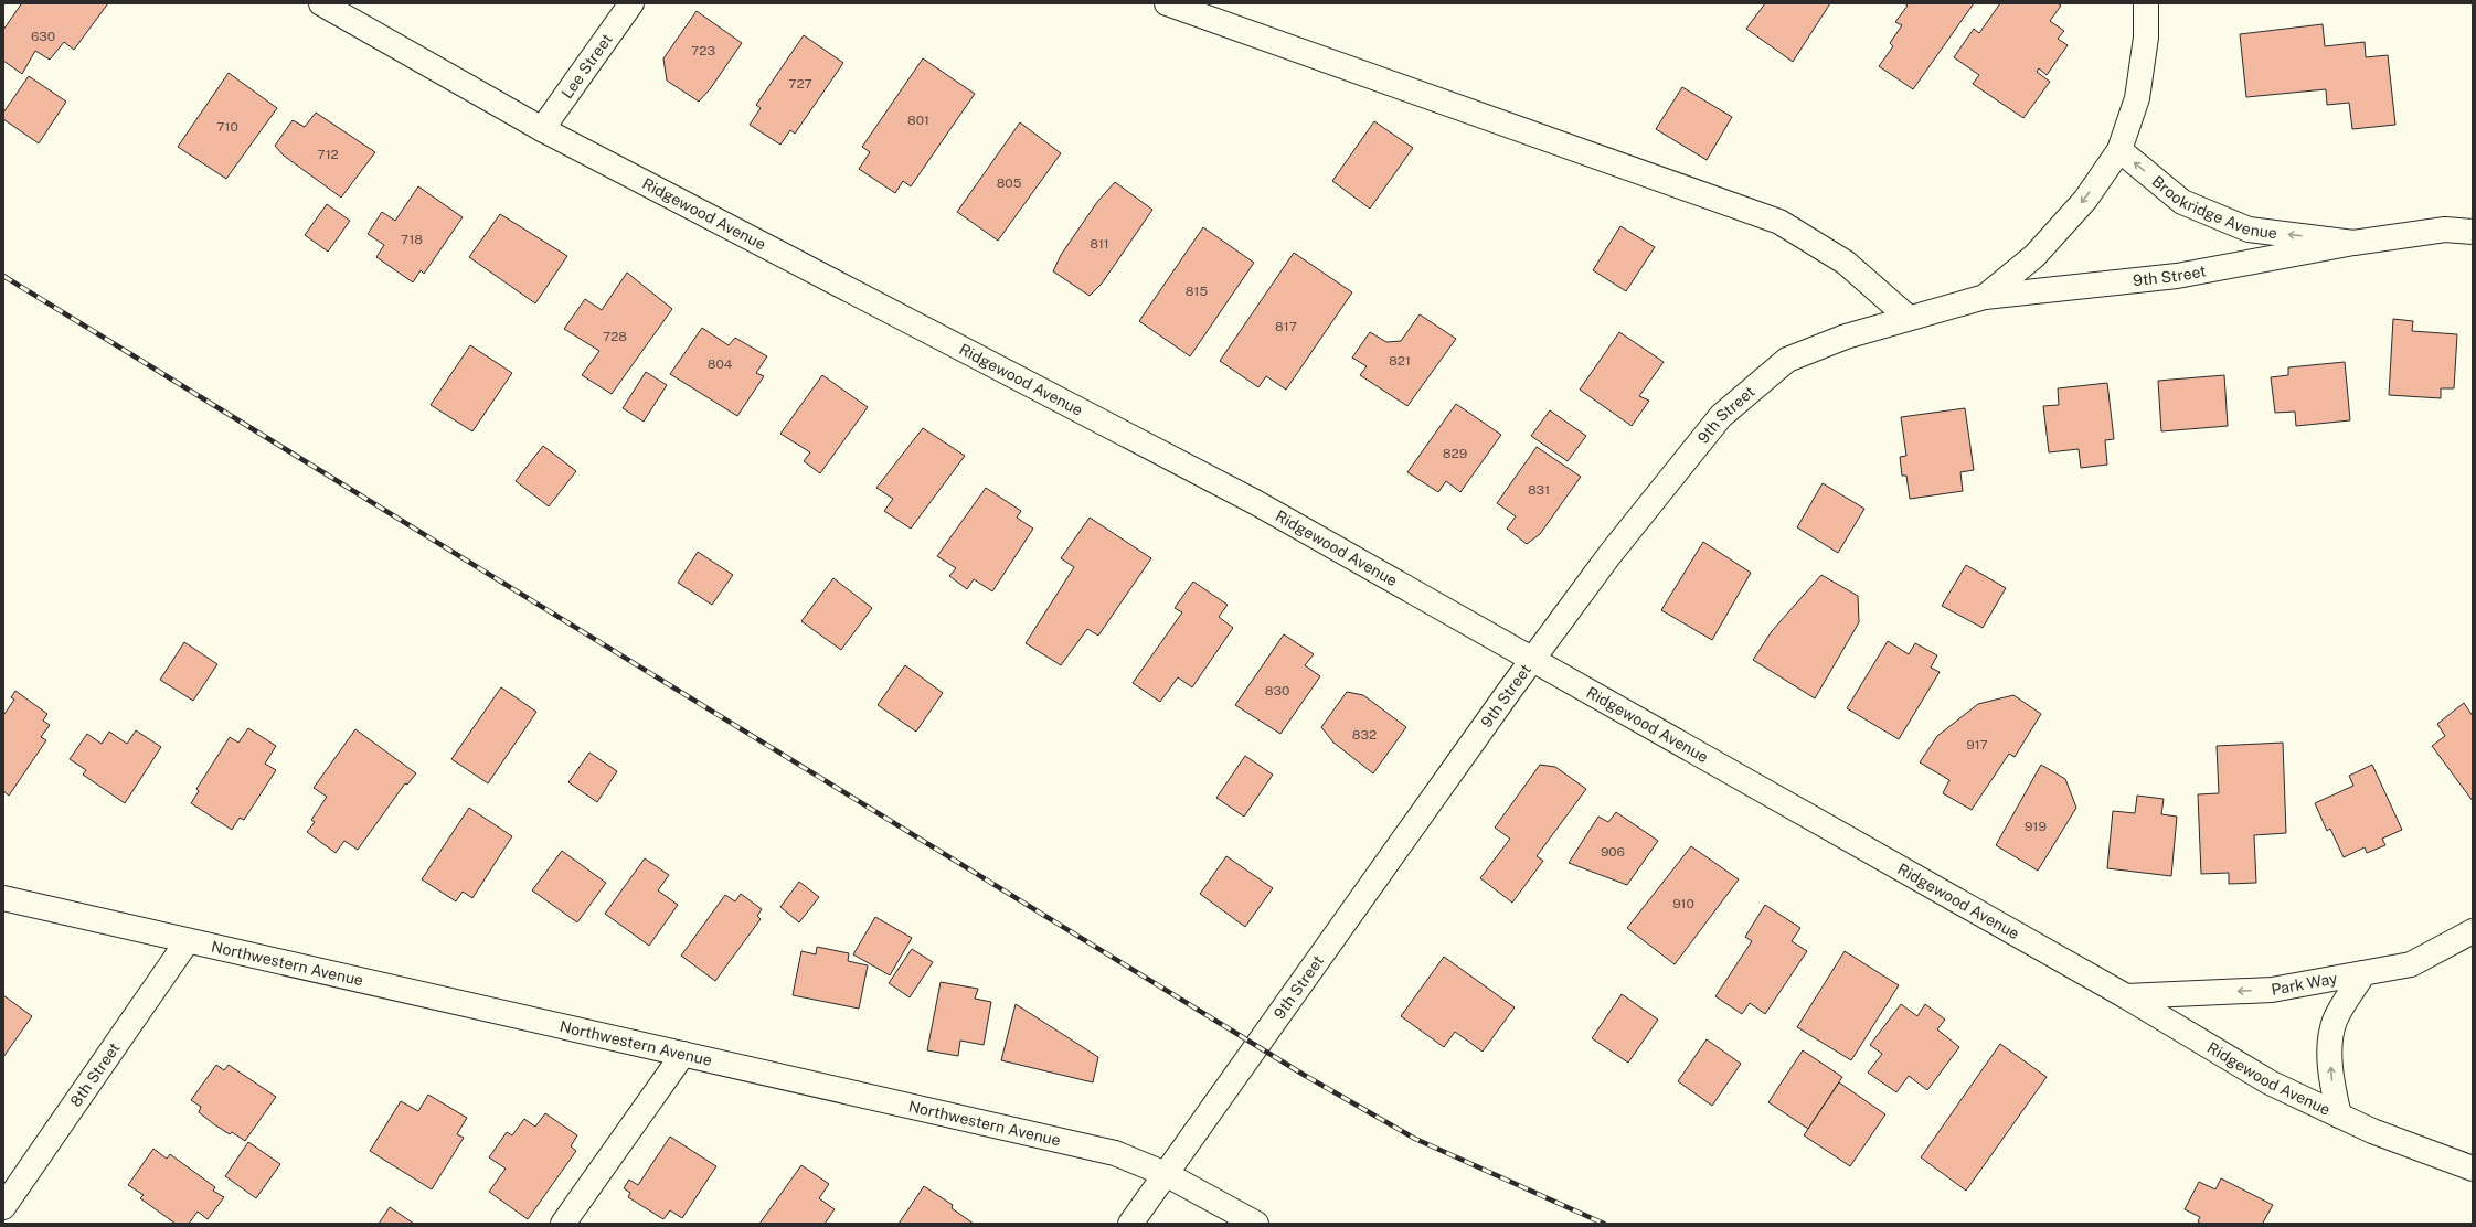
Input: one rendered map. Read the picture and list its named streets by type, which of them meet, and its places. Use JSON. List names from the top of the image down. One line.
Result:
{"streets":{"street":["Lee Street","Brookridge Avenue","Ridgewood Avenue","9th Street","Northwestern Avenue","Park Way","8th Street"]},"crossings":[["Lee Street","Ridgewood Avenue"],["Brookridge Avenue","9th Street"],["Ridgewood Avenue","9th Street"],["Ridgewood Avenue","Park Way"],["9th Street","Northwestern Avenue"],["Northwestern Avenue","8th Street"]],"one_way":["Brookridge Avenue","Park Way"],"house_numbers":["630","723","727","801","710","712","805","718","811","815","817","728","821","804","829","831","830","832","917","919","906","910"]}
